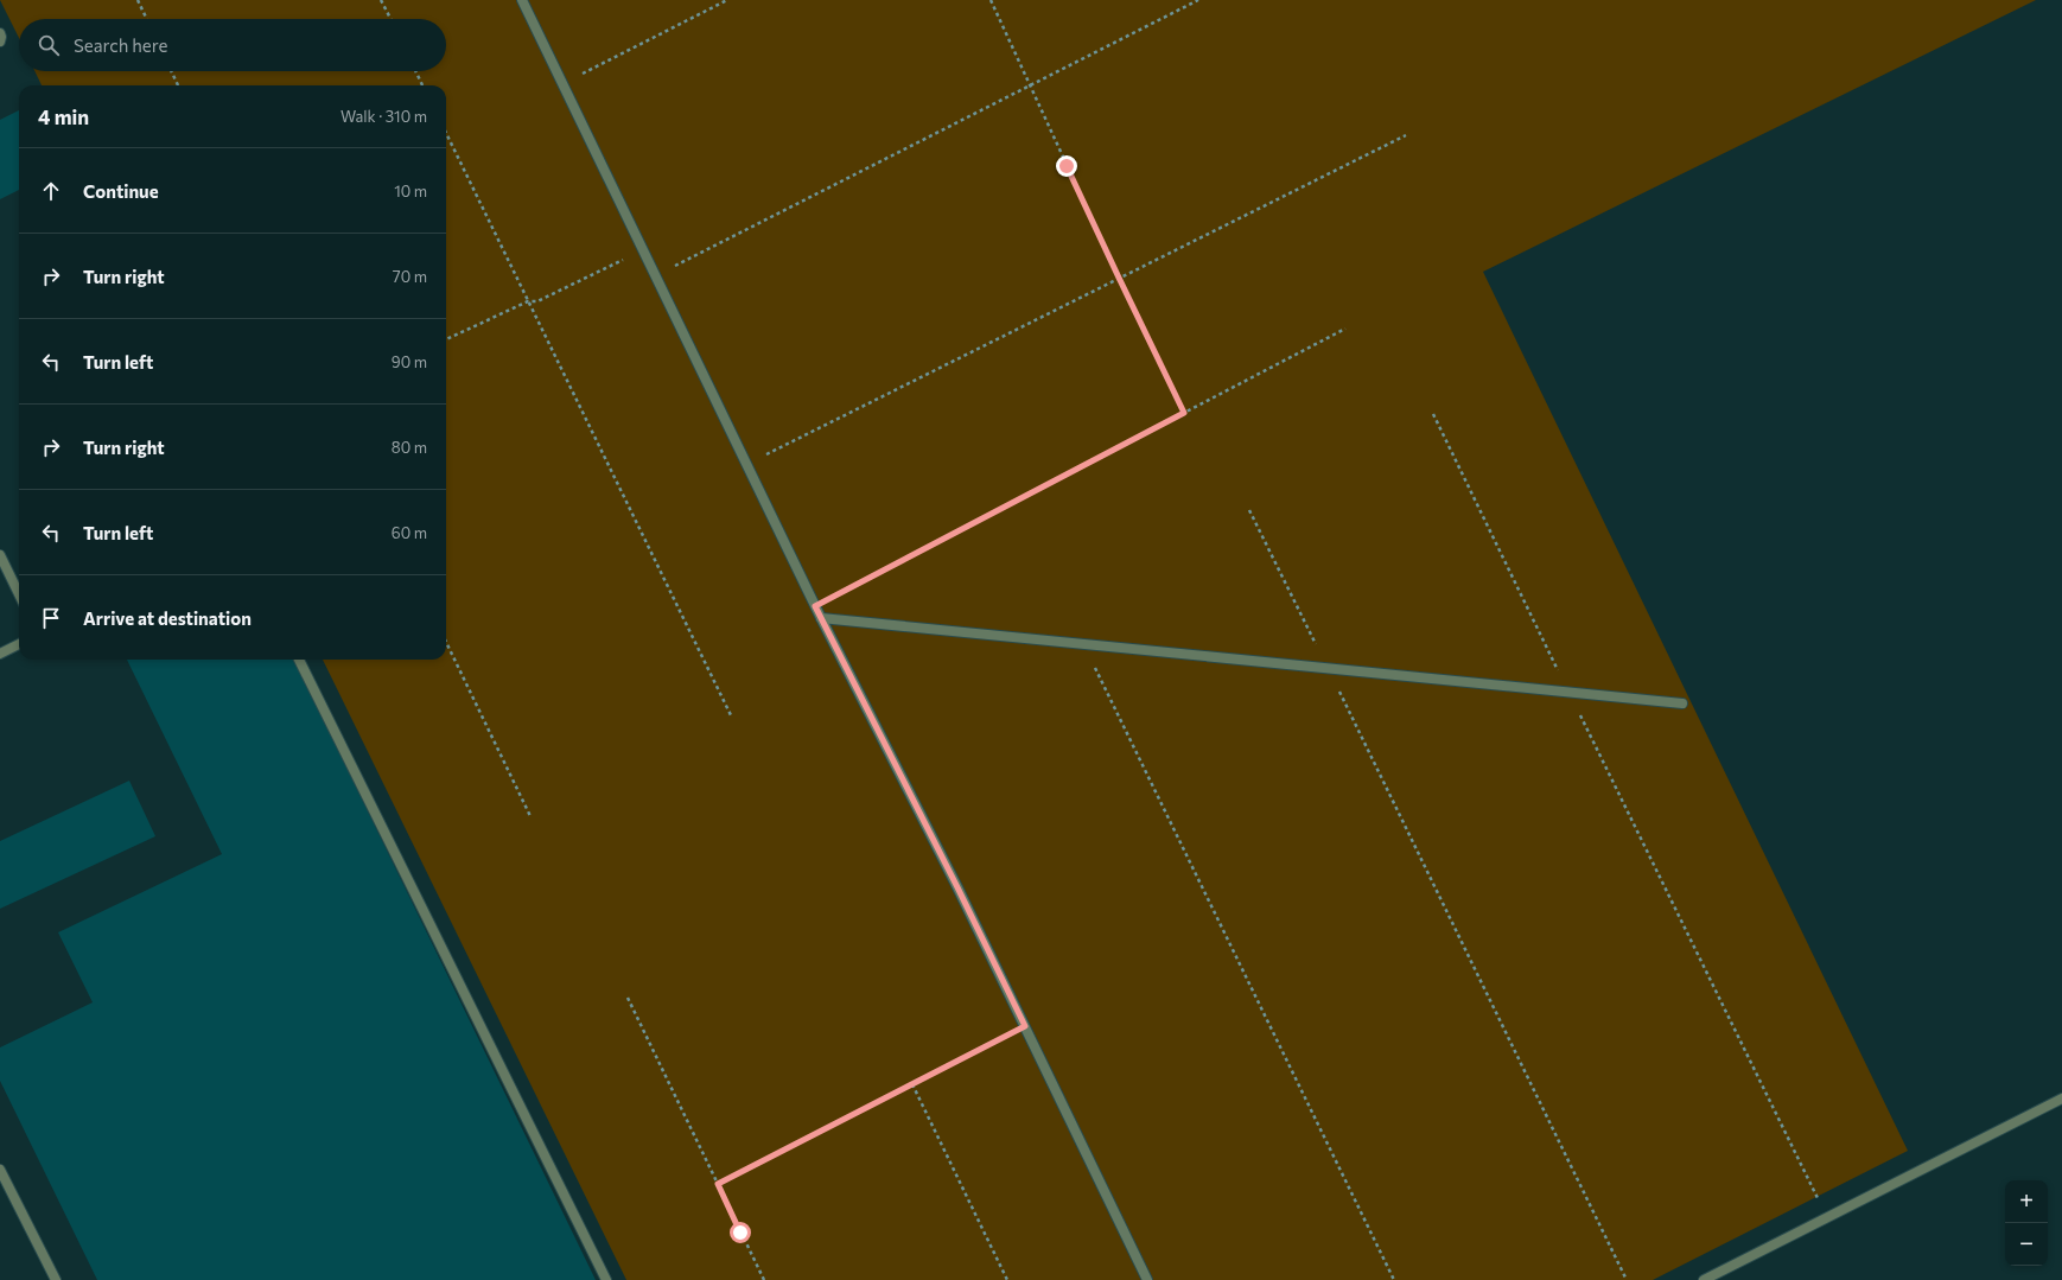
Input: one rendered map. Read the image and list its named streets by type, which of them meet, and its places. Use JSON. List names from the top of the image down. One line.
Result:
{"page":{"search":"Search here","heading":["4 min","Walk · 310 m"],"list":[["Continue","10 m"],["Turn right","70 m"],["Turn left","90 m"],["Turn right","80 m"],["Turn left","60 m"],"Arrive at destination"],"map_buttons":["+","−"]}}
